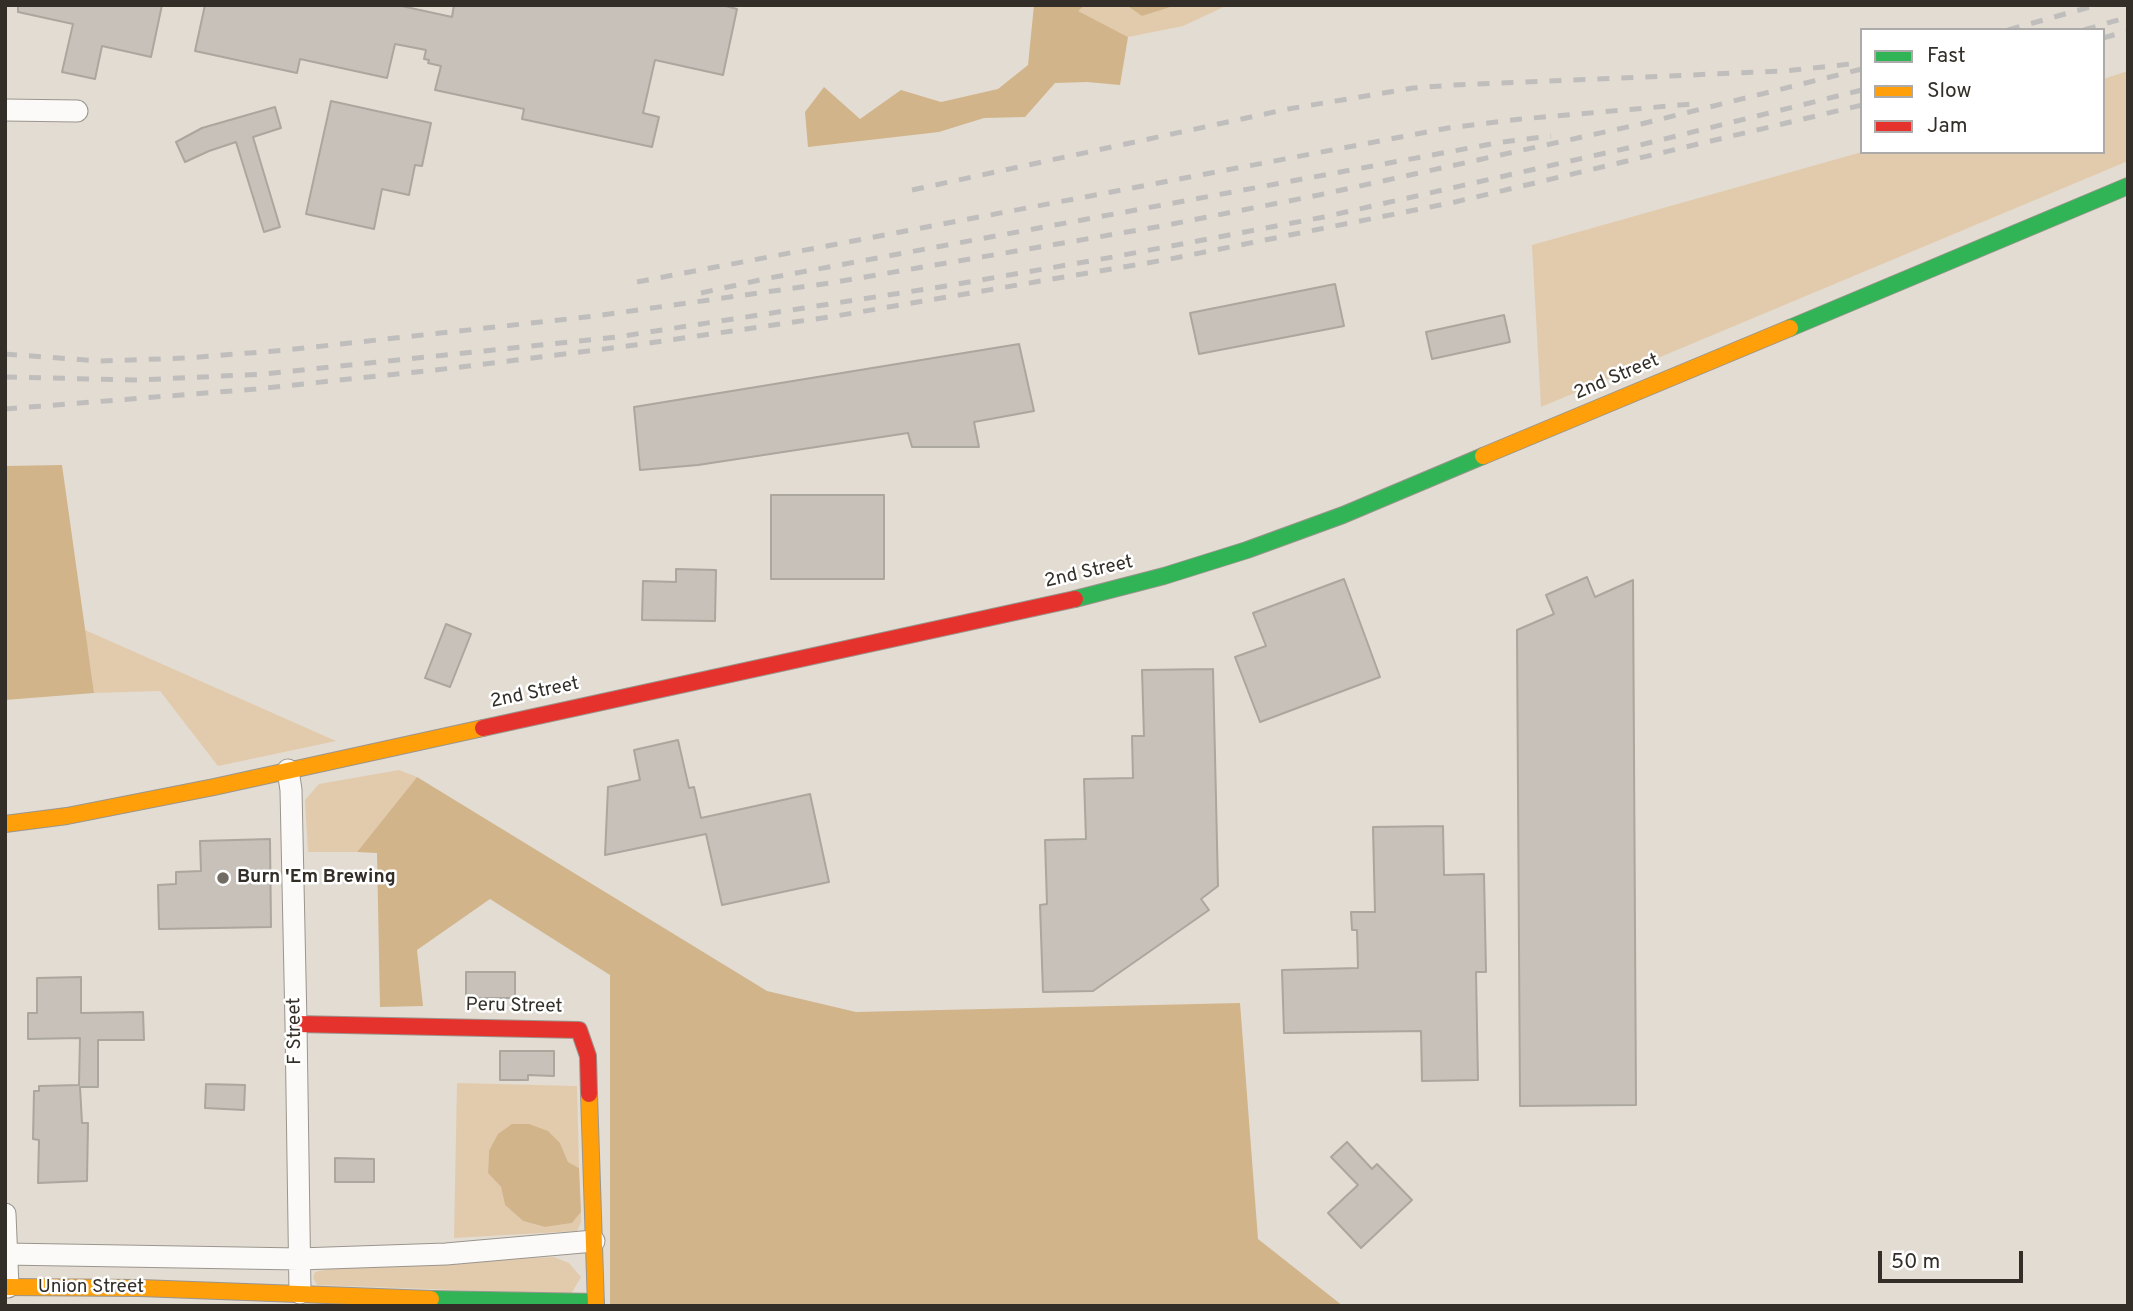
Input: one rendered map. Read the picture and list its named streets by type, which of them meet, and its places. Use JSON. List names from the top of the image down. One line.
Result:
{"streets":{"main road":["2nd Street","Peru Street","Union Street"],"street":["F Street"]},"crossings":[["2nd Street","F Street"],["Peru Street","F Street"],["Peru Street","Union Street"],["F Street","Union Street"]],"places":["Burn 'Em Brewing"],"legend":["Fast","Slow","Jam"],"scale_bar":"50 m"}
